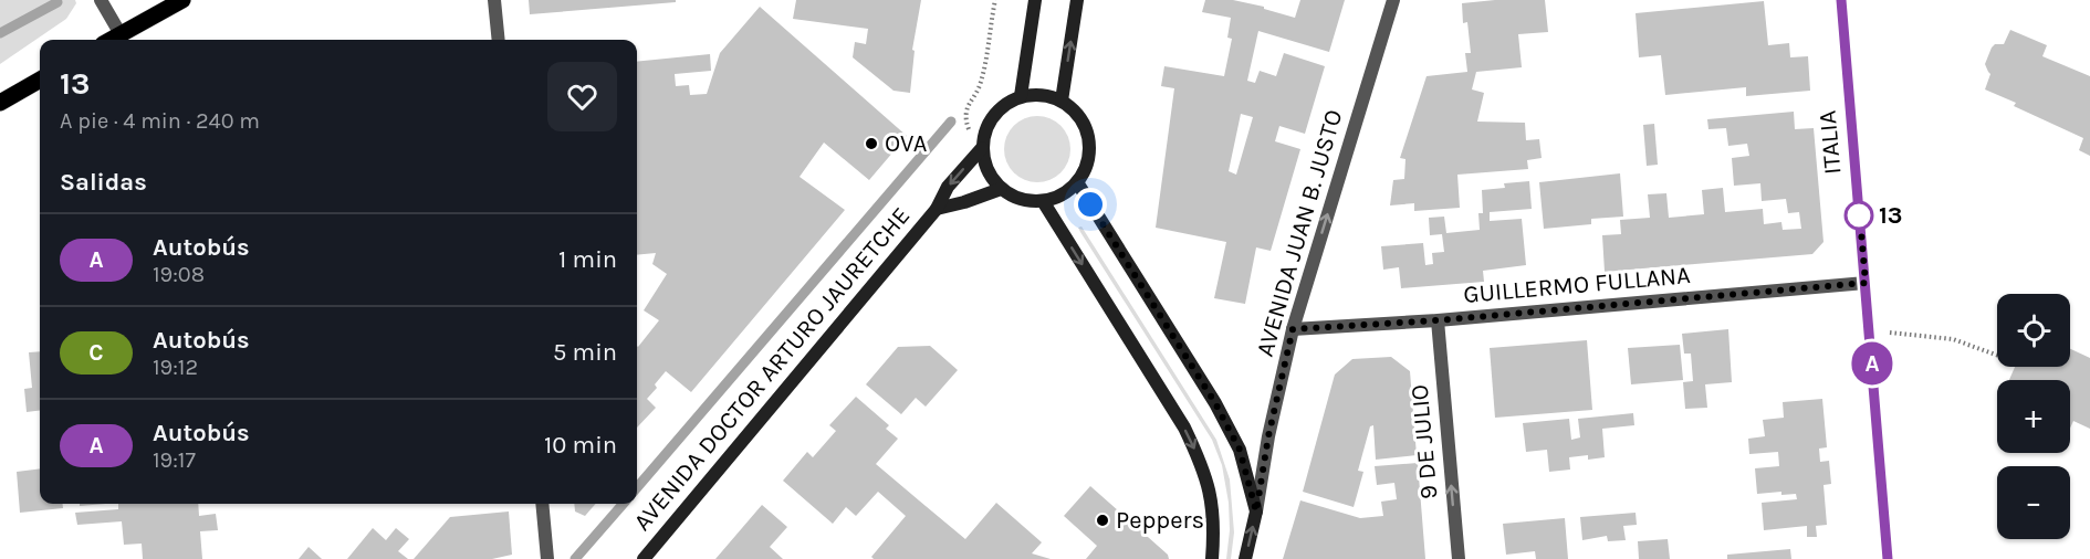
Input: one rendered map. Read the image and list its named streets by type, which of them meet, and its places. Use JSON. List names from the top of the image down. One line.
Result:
{"streets":{"main road":["AVENIDA JUAN B. JUSTO","AVENIDA DOCTOR ARTURO JAURETCHE"],"street":["ITALIA","GUILLERMO FULLANA","9 DE JULIO"]},"crossings":[["ITALIA","GUILLERMO FULLANA"],["AVENIDA JUAN B. JUSTO","GUILLERMO FULLANA"],["GUILLERMO FULLANA","9 DE JULIO"]],"one_way":["AVENIDA JUAN B. JUSTO","9 DE JULIO"],"places":["OVA","13","Peppers"],"lines":["bus line A"],"page":{"on_map":"A","heading":[["13","A pie · 4 min · 240 m"],"Salidas"],"list":[{"mark":"A","name":"Autobús","note":"19:08","value":"1 min"},{"mark":"C","name":"Autobús","note":"19:12","value":"5 min"},{"mark":"A","name":"Autobús","note":"19:17","value":"10 min"}],"map_buttons":["+","−"]}}
